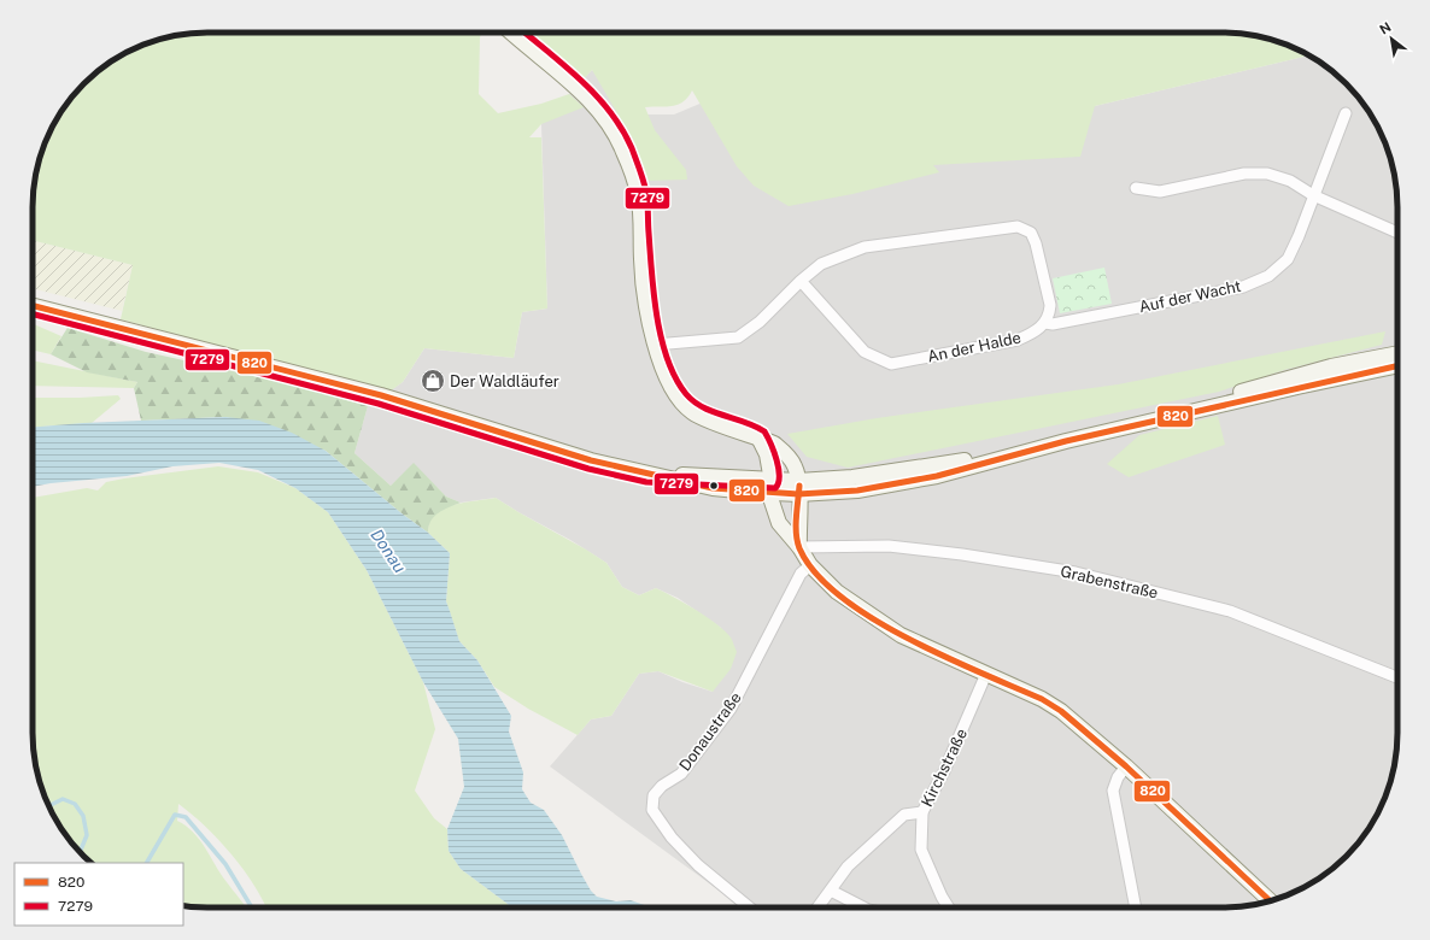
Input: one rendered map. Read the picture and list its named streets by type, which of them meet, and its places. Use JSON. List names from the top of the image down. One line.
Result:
{"streets":{"street":["Auf der Wacht","An der Halde","Grabenstraße","Donaustraße","Kirchstraße"]},"crossings":[["Auf der Wacht","An der Halde"]],"water":["Donau"],"places":{"shop":["Der Waldläufer"]},"lines":["transit line 7279","transit line 820"],"legend":["820","7279"],"north":"top left"}
